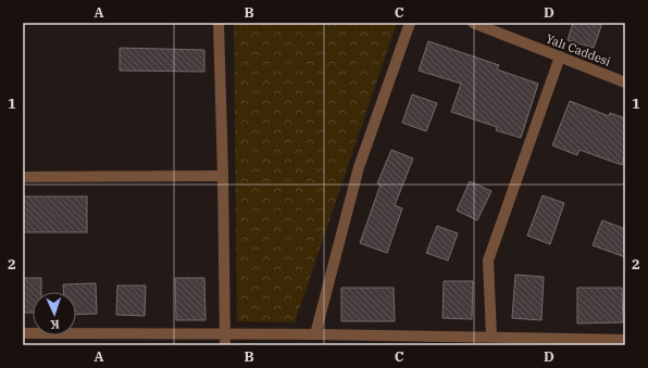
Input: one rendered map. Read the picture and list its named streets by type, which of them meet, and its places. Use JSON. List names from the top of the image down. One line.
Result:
{"streets":{"street":["Yalı Caddesi"]},"north":"bottom","grid":{"columns":["A","B","C","D"],"rows":["1","2"]}}
